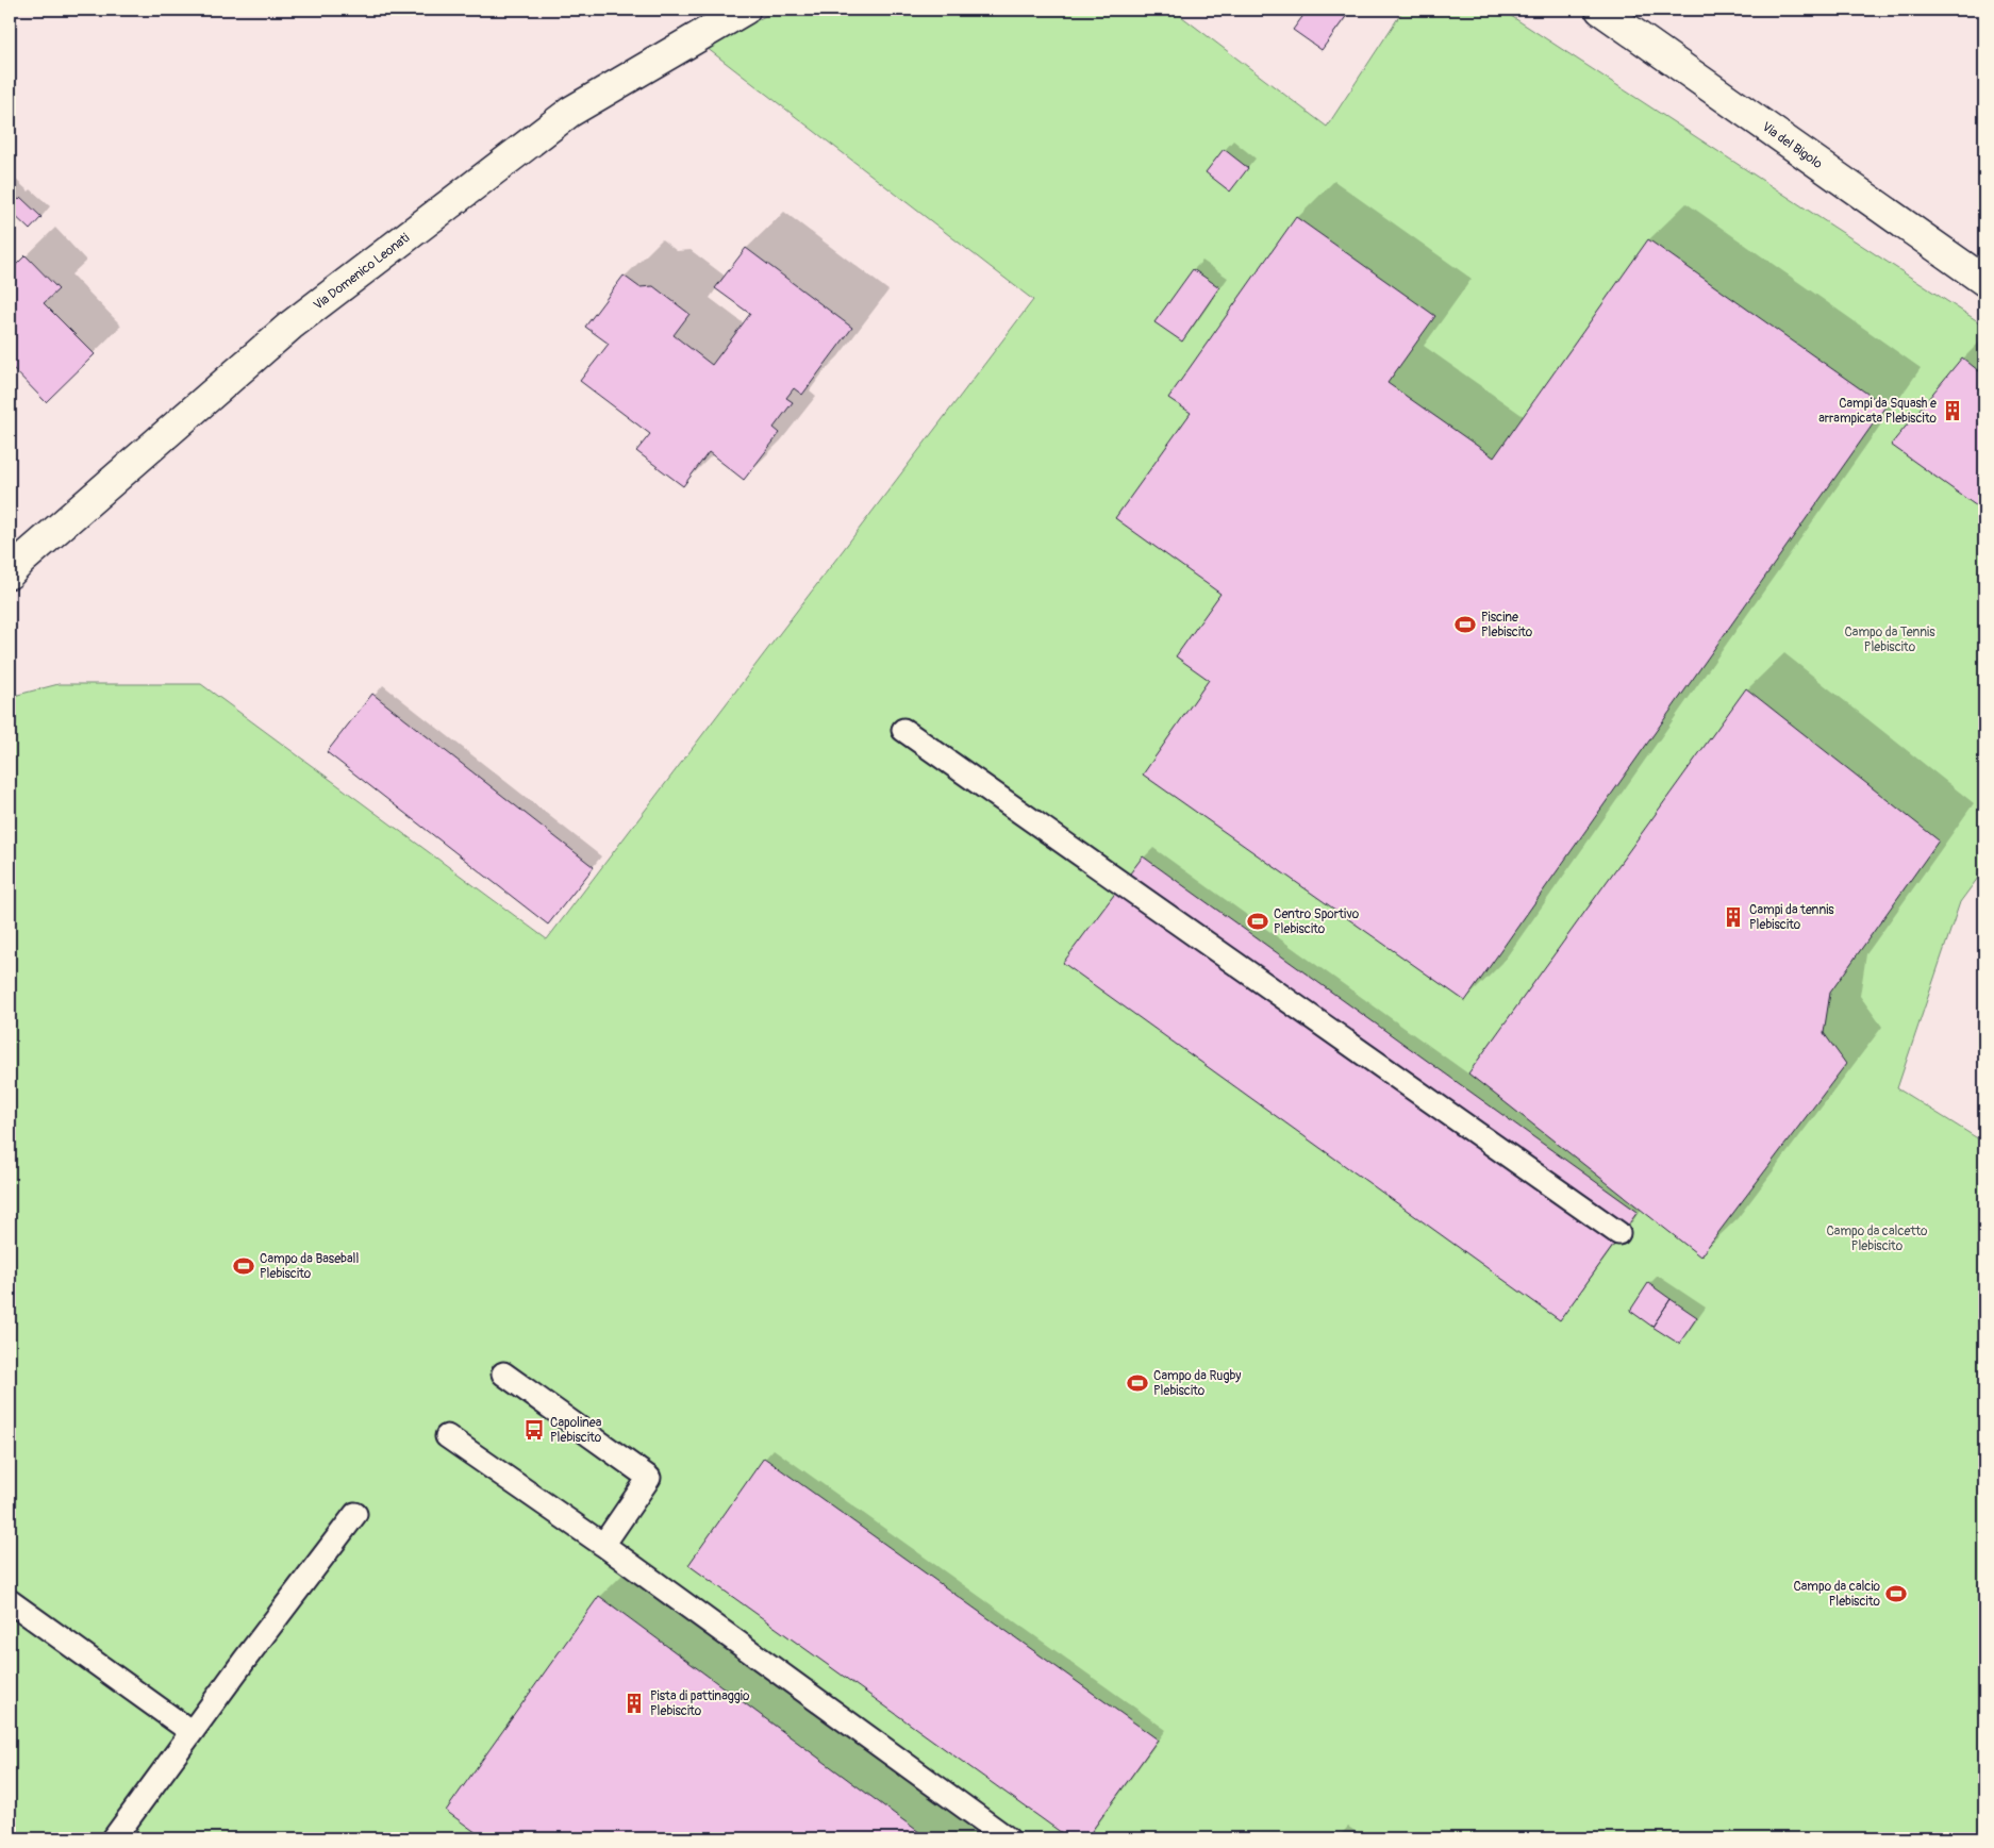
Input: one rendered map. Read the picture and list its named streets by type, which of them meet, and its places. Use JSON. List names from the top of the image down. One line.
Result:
{"streets":{"street":["Via del Bigolo","Via Domenico Leonati"]},"parks":["Campo da Tennis Plebiscito","Campo da calcetto Plebiscito"],"places":{"building":["Campi da Squash e arrampicata Plebiscito","Campi da tennis Plebiscito","Pista di pattinaggio Plebiscito"],"sports":["Piscine Plebiscito","Centro Sportivo Plebiscito","Campo da Baseball Plebiscito","Campo da Rugby Plebiscito","Campo da calcio Plebiscito"],"bus stop":["Capolinea Plebiscito"]}}
